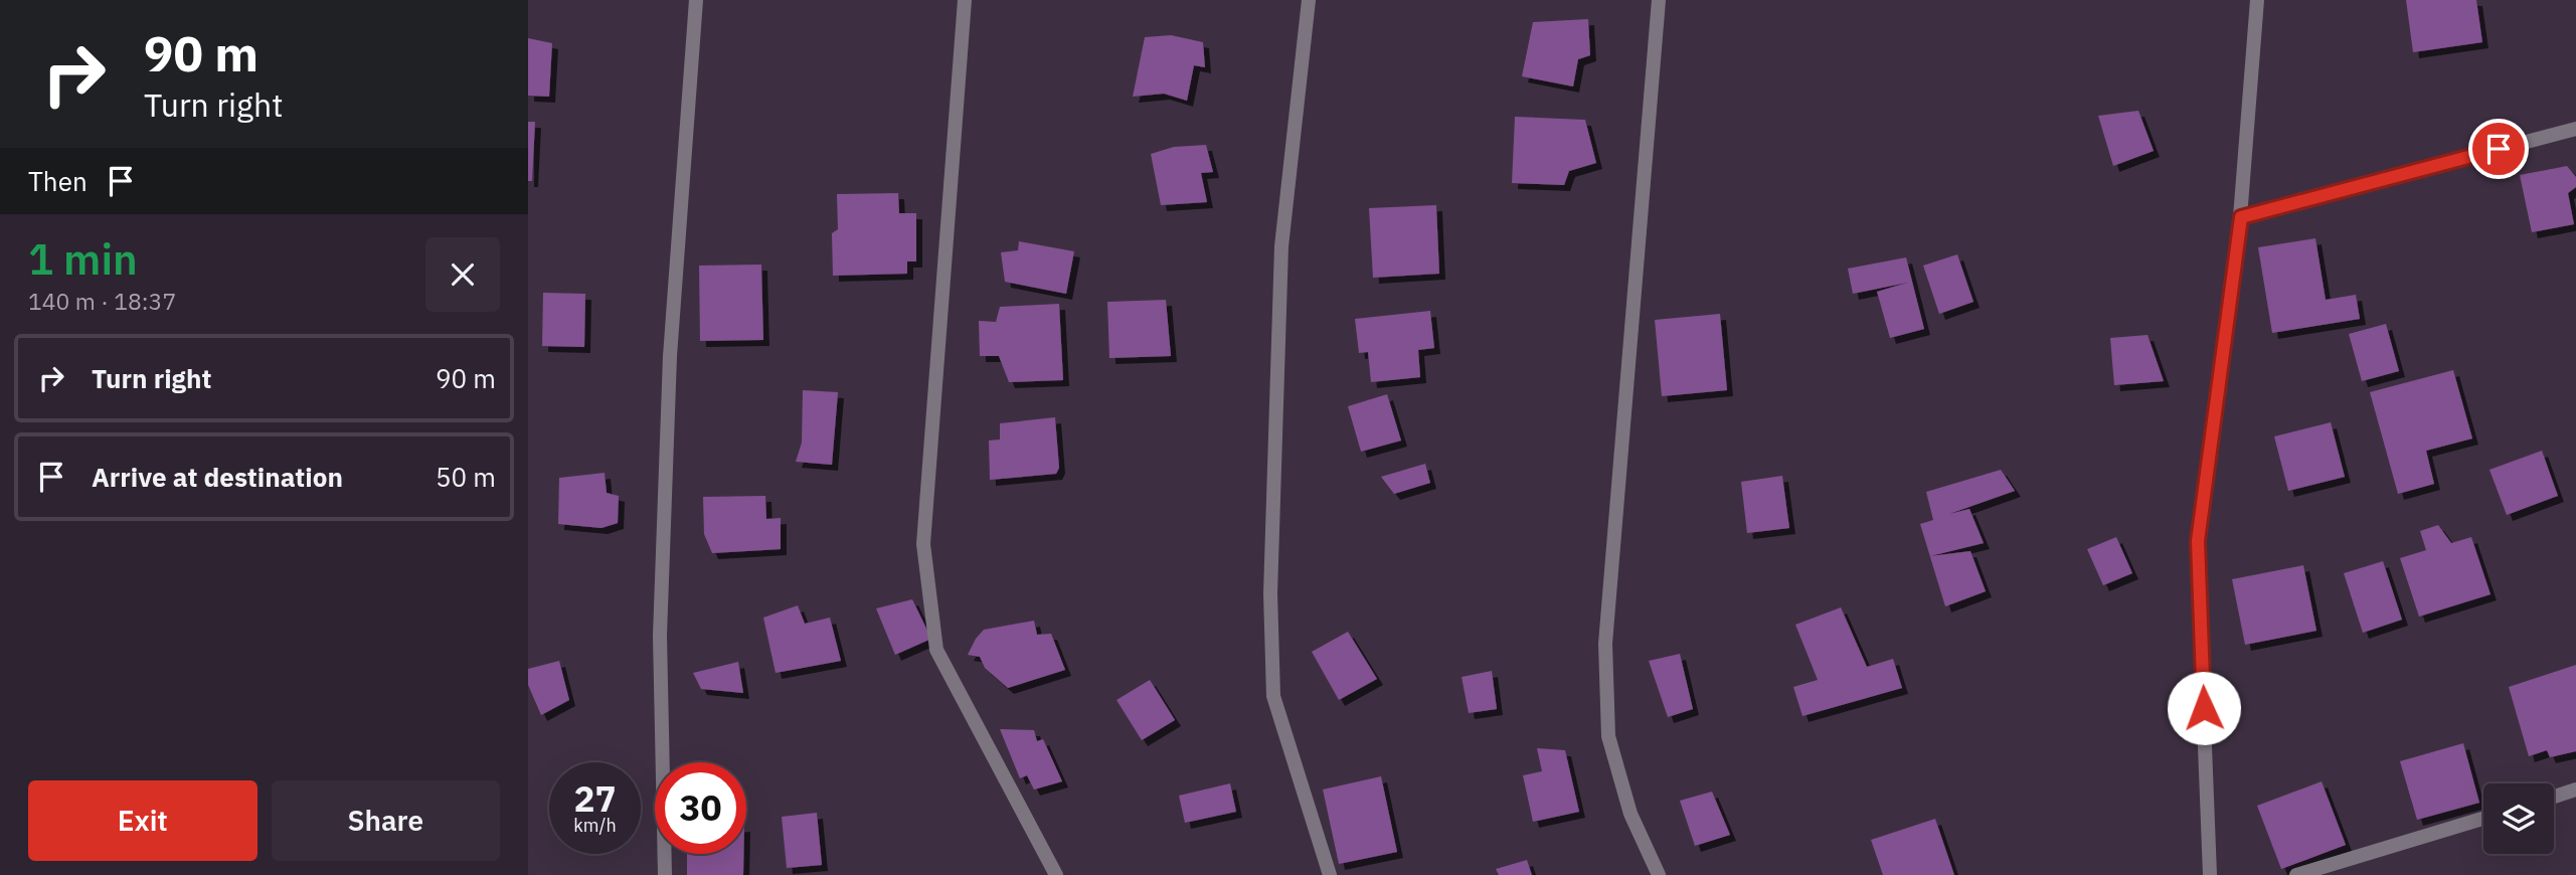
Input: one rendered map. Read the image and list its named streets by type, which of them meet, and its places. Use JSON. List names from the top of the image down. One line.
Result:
{"page":{"turn":["90 m","Turn right"],"then":"Then","heading":["1 min","140 m · 18:37"],"list":[{"name":"Turn right","value":"90 m"},{"name":"Arrive at destination","value":"50 m"}],"speed":"27 km/h","limit":"30","buttons":["Exit","Share"]}}
